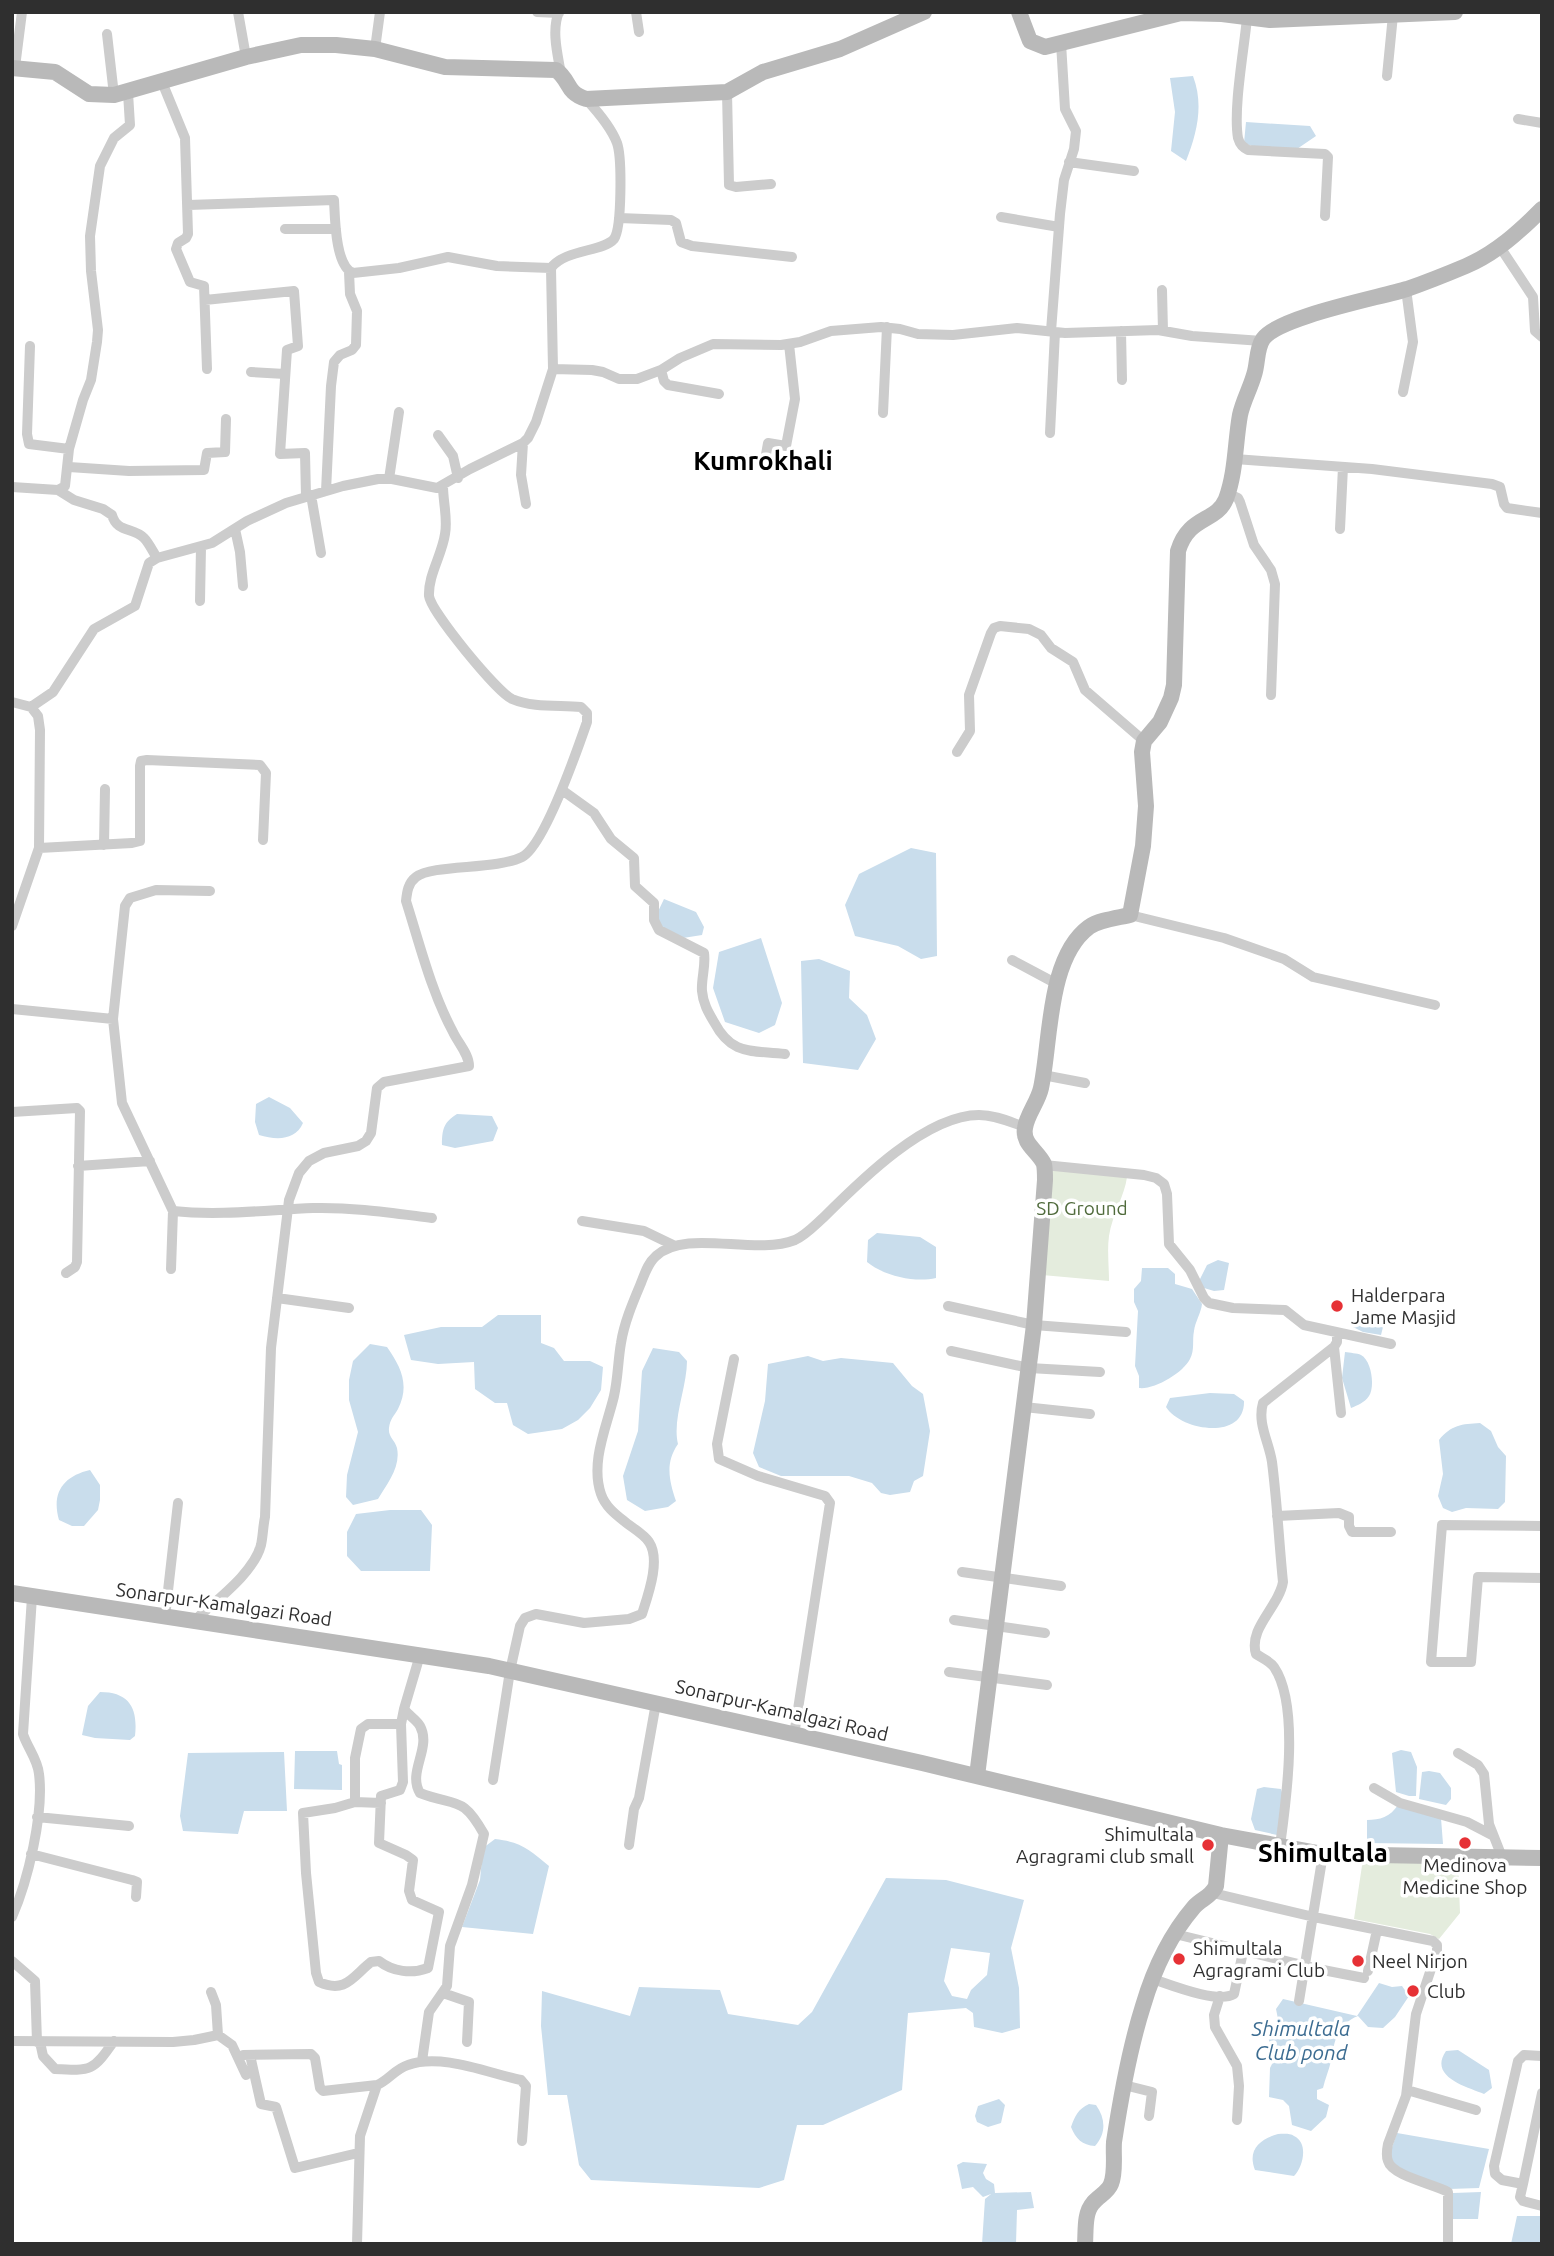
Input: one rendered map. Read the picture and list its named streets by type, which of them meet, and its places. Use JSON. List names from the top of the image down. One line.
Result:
{"streets":{"street":["Sonarpur-Kamalgazi Road"]},"districts":["Kumrokhali","Shimultala"],"water":["Shimultala Club pond"],"parks":["SD Ground"],"places":["Halderpara Jame Masjid","Medinova Medicine Shop","Shimultala Agragrami club small","Shimultala Agragrami Club","Neel Nirjon","Club"]}
